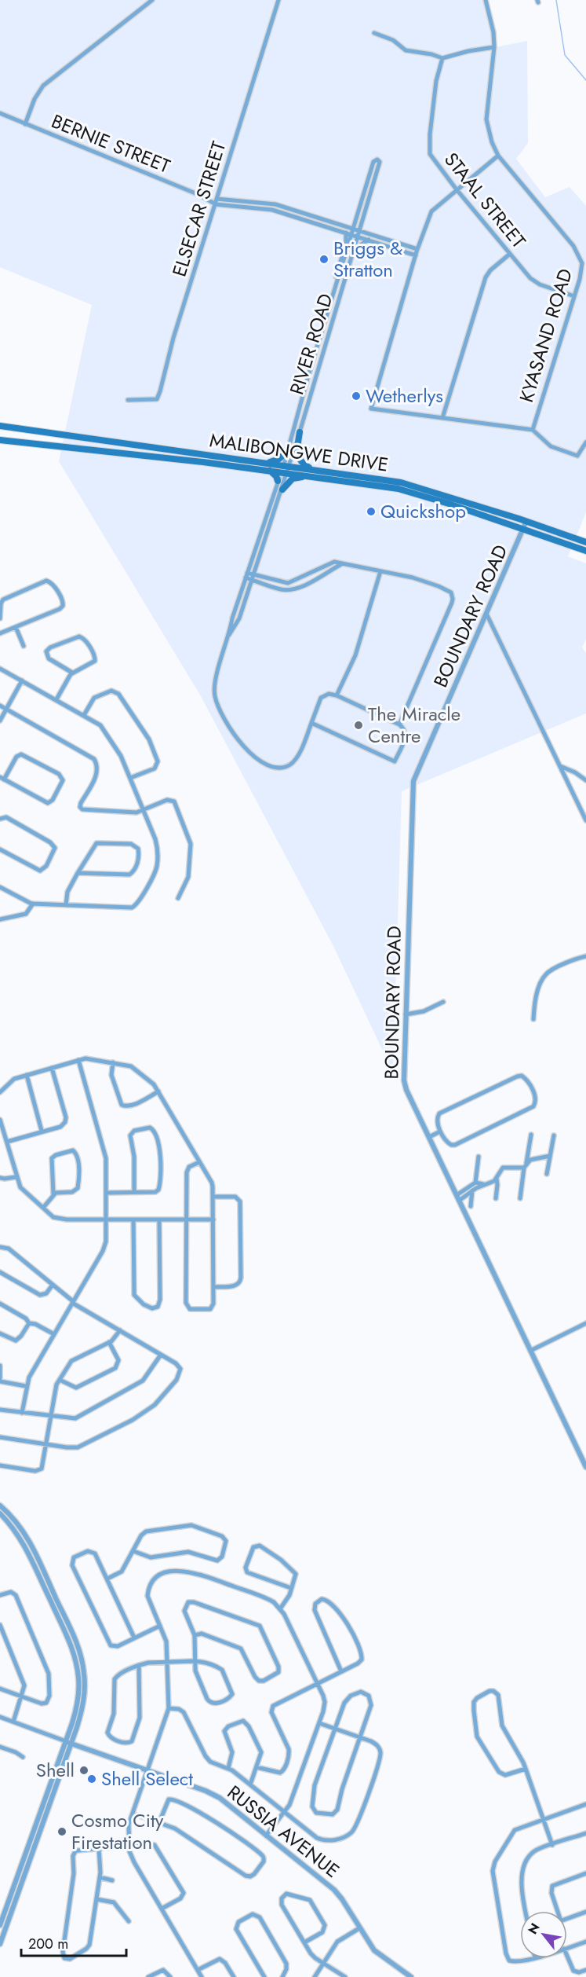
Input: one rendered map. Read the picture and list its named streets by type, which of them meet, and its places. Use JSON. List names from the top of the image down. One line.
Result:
{"streets":{"main road":["MALIBONGWE DRIVE"],"street":["BERNIE STREET","STAAL STREET","ELSECAR STREET","KYASAND ROAD","RIVER ROAD","BOUNDARY ROAD","RUSSIA AVENUE"]},"crossings":[["BERNIE STREET","ELSECAR STREET"],["BERNIE STREET","RIVER ROAD"],["STAAL STREET","KYASAND ROAD"],["RIVER ROAD","MALIBONGWE DRIVE"],["MALIBONGWE DRIVE","BOUNDARY ROAD"]],"places":["Briggs & Stratton","Wetherlys","Quickshop","The Miracle Centre","Shell","Shell Select","Cosmo City Firestation"],"scale_bar":"200 m","north":"top left"}
